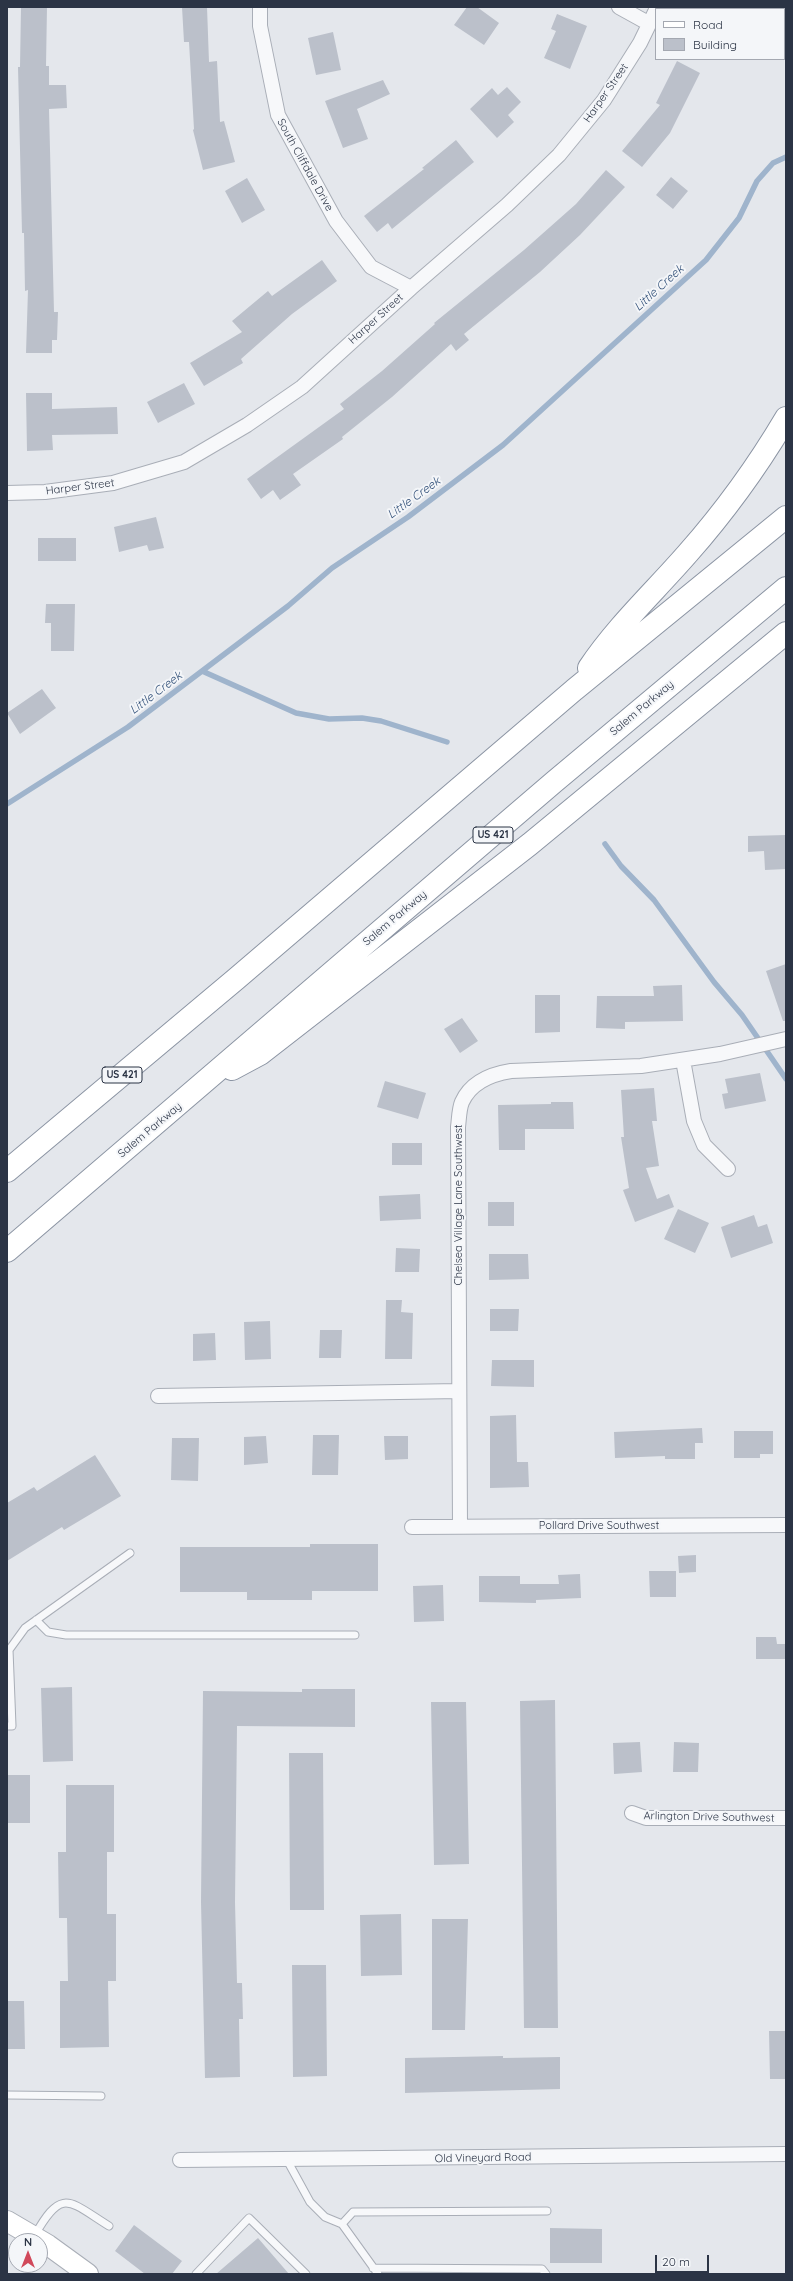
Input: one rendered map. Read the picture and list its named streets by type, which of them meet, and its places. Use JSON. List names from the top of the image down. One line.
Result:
{"streets":{"highway":["Salem Parkway","US 421"],"street":["Harper Street","South Cliffdale Drive","Chelsea Village Lane Southwest","Pollard Drive Southwest","Arlington Drive Southwest","Old Vineyard Road"]},"crossings":[["Harper Street","South Cliffdale Drive"],["Chelsea Village Lane Southwest","Pollard Drive Southwest"]],"water":["Little Creek"],"legend":["Road","Building"],"scale_bar":"20 m","north":"top"}
